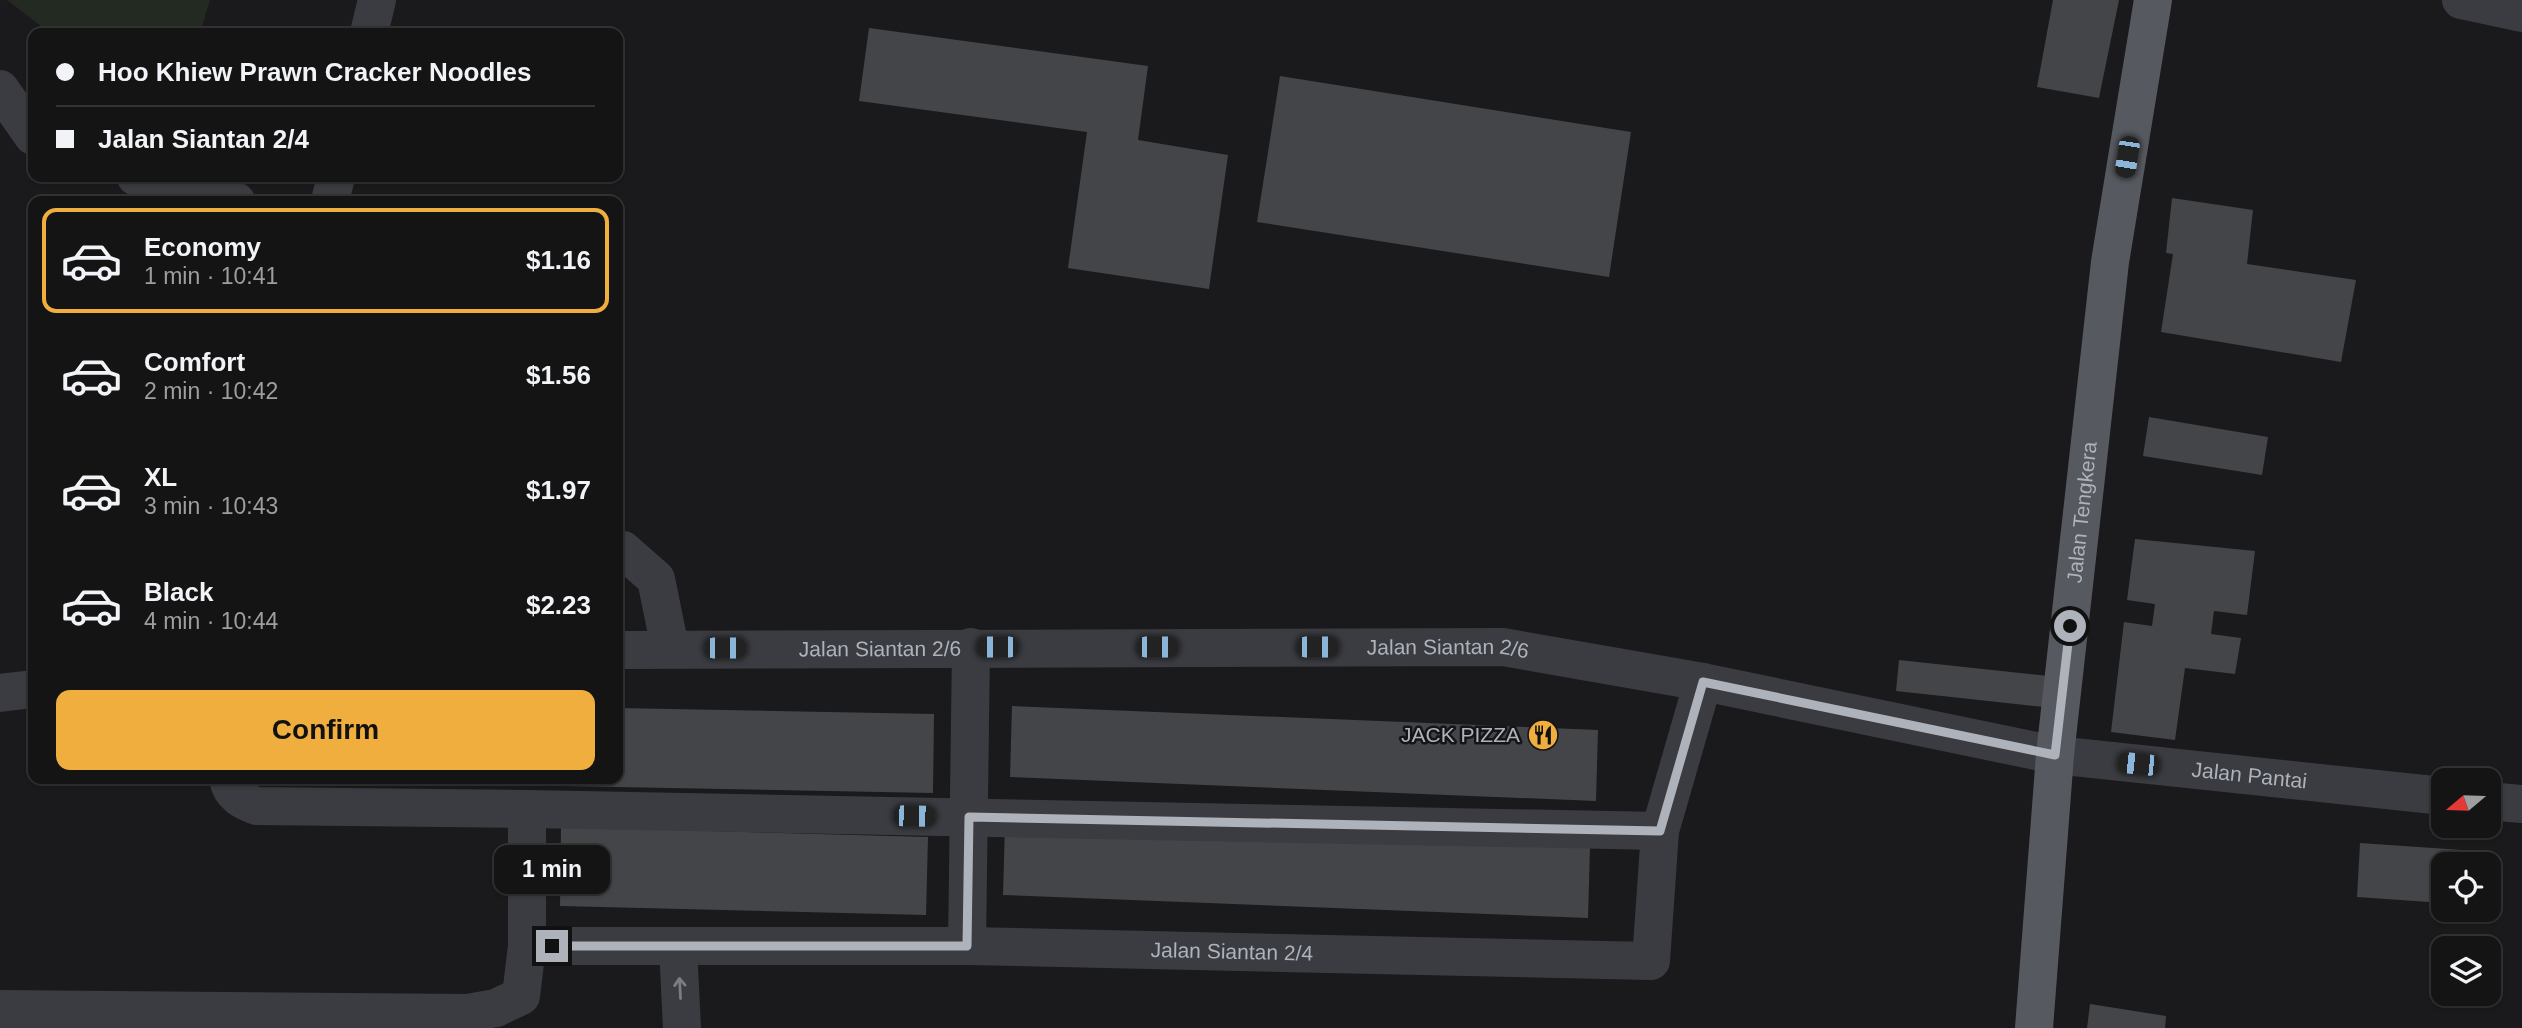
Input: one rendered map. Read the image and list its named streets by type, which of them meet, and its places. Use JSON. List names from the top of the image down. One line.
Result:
{"streets":{"main road":["Jalan Tengkera"],"street":["Jalan Siantan 2/6","Jalan Pantai","Jalan Siantan 2/4"]},"crossings":[["Jalan Tengkera","Jalan Siantan 2/6"],["Jalan Tengkera","Jalan Pantai"],["Jalan Siantan 2/6","Jalan Pantai"],["Jalan Siantan 2/6","Jalan Siantan 2/4"]],"places":{"restaurant":["JACK PIZZA"]},"north":"left","page":{"banner":["Hoo Khiew Prawn Cracker Noodles","Jalan Siantan 2/4"],"list":[{"name":"Economy","note":"1 min · 10:41","value":"$1.16"},{"name":"Comfort","note":"2 min · 10:42","value":"$1.56"},{"name":"XL","note":"3 min · 10:43","value":"$1.97"},{"name":"Black","note":"4 min · 10:44","value":"$2.23"}],"buttons":"Confirm","bubble":"1 min"}}
